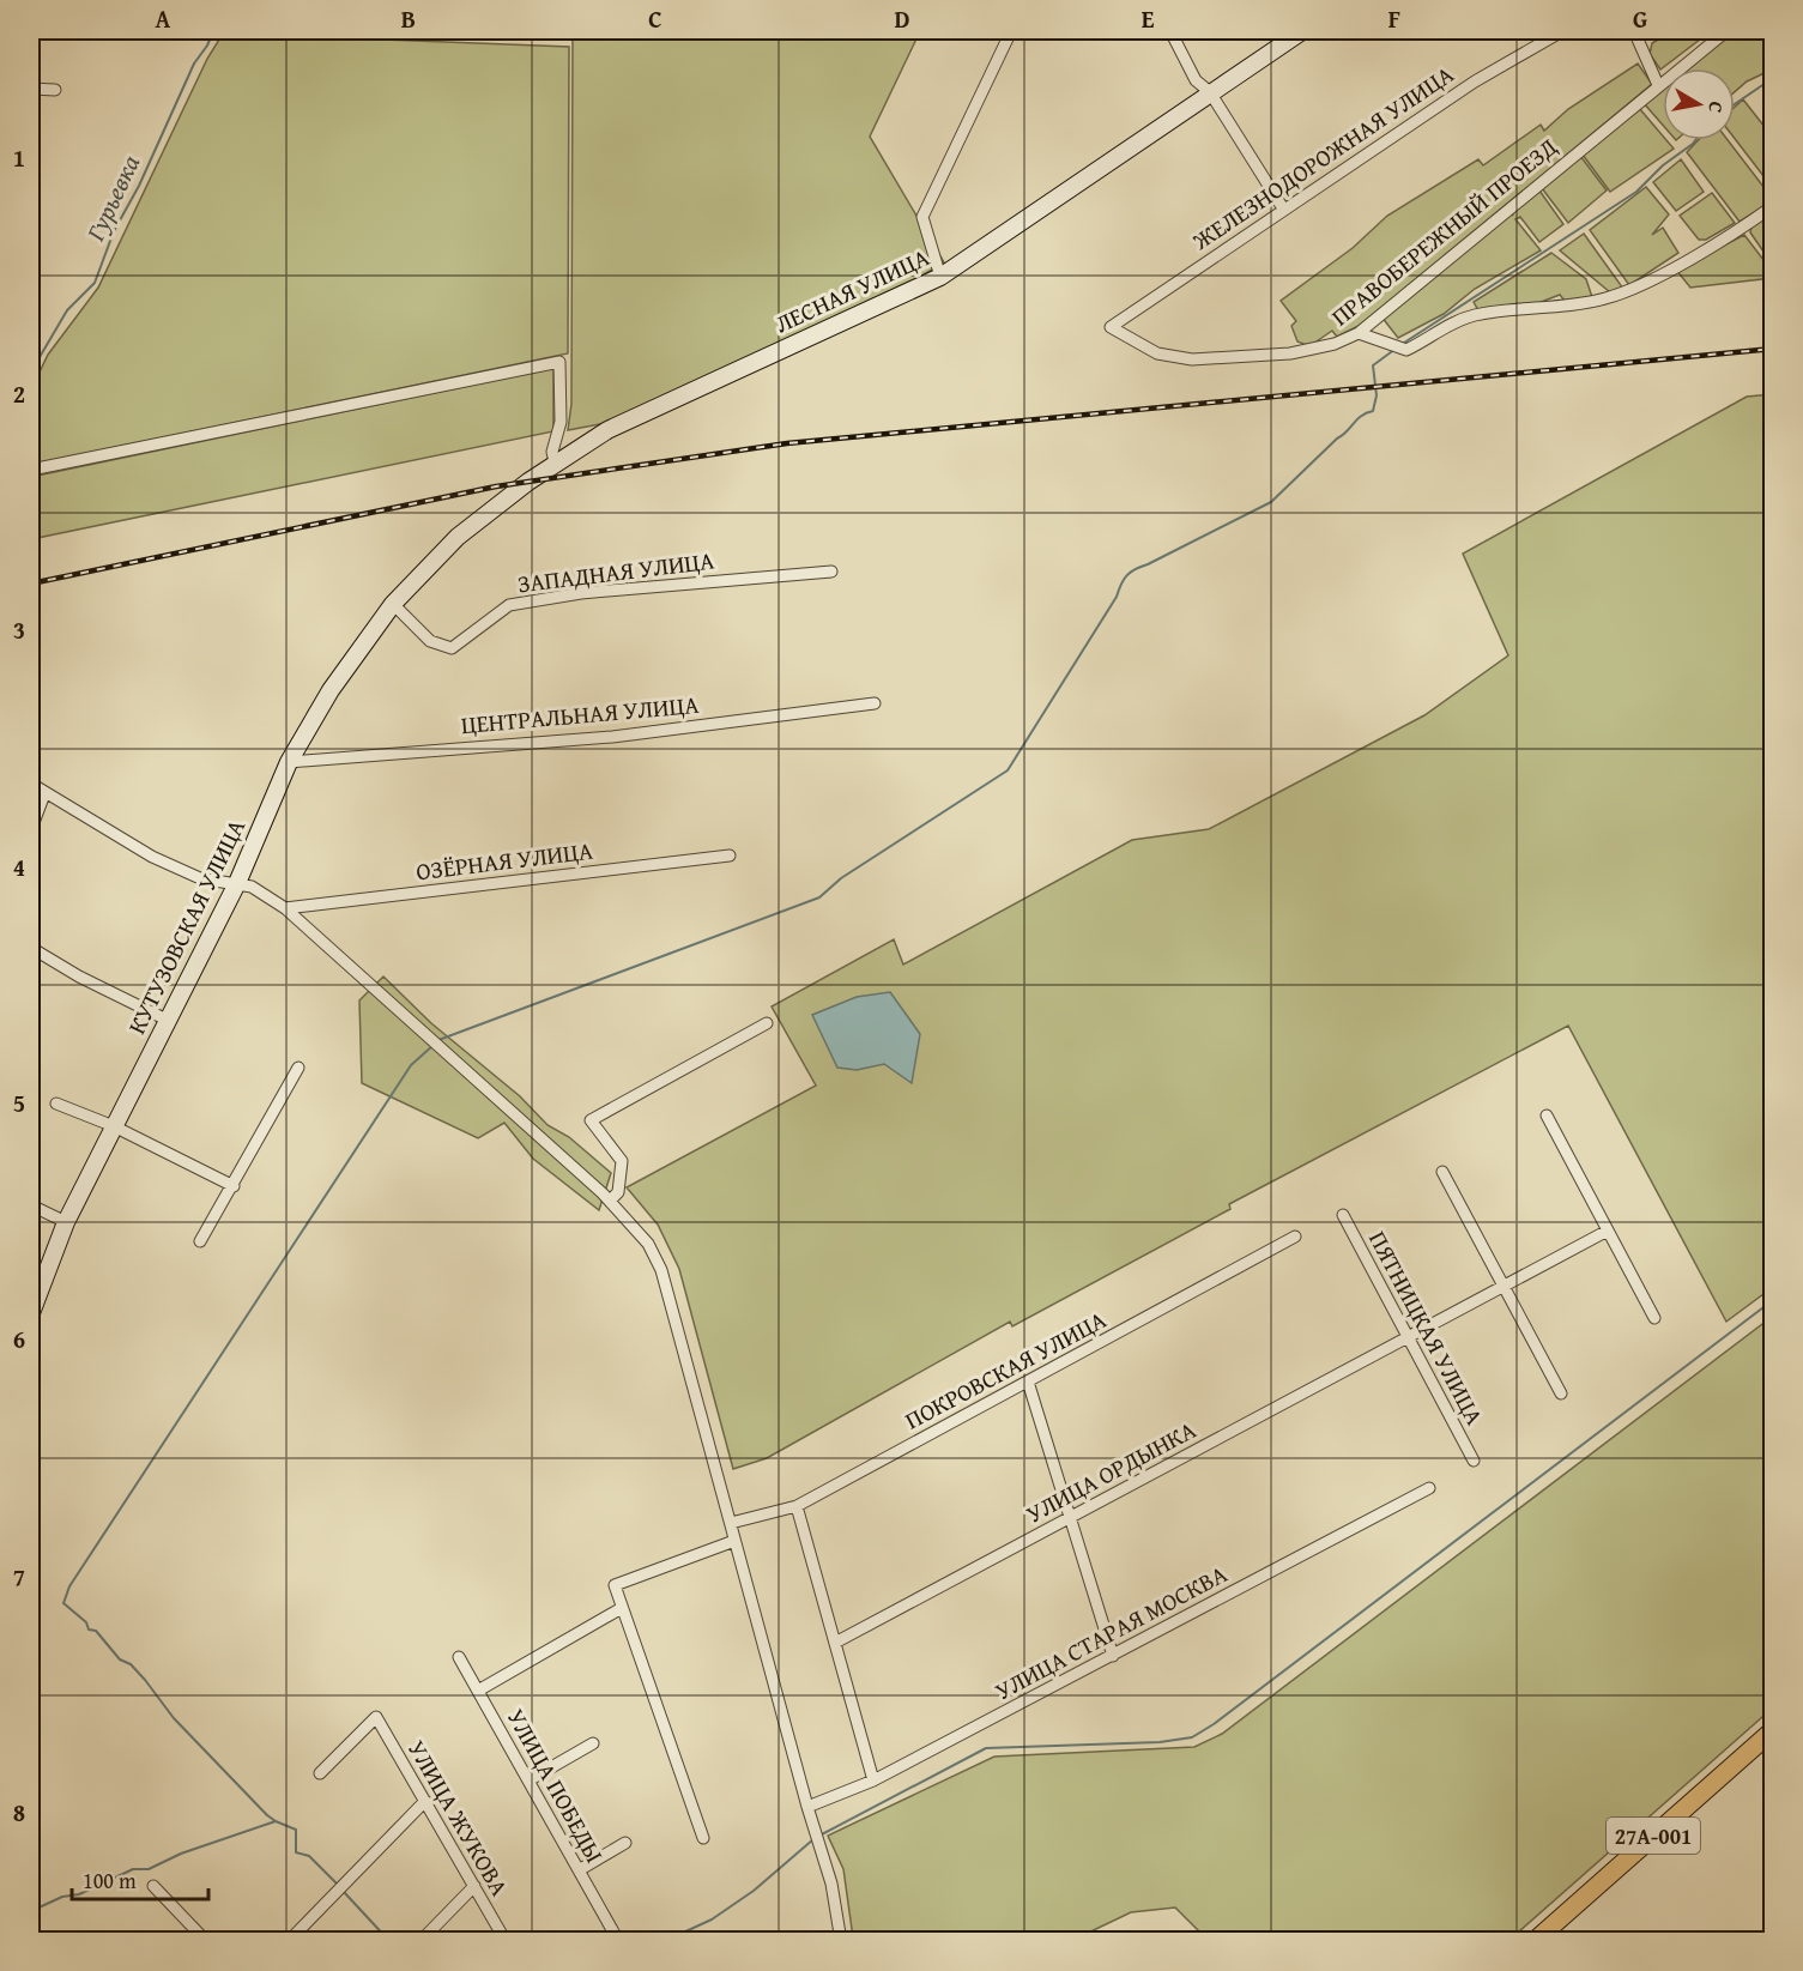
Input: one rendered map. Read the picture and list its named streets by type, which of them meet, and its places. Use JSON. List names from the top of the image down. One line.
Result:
{"streets":{"main road":["27А-001"],"street":["ЖЕЛЕЗНОДОРОЖНАЯ УЛИЦА","ПРАВОБЕРЕЖНЫЙ ПРОЕЗД","ЛЕСНАЯ УЛИЦА","ЗАПАДНАЯ УЛИЦА","ЦЕНТРАЛЬНАЯ УЛИЦА","ОЗЁРНАЯ УЛИЦА","КУТУЗОВСКАЯ УЛИЦА","ПЯТНИЦКАЯ УЛИЦА","ПОКРОВСКАЯ УЛИЦА","УЛИЦА ОРДЫНКА","УЛИЦА СТАРАЯ МОСКВА","УЛИЦА ПОБЕДЫ","УЛИЦА ЖУКОВА"]},"crossings":[["ЖЕЛЕЗНОДОРОЖНАЯ УЛИЦА","ПРАВОБЕРЕЖНЫЙ ПРОЕЗД"],["ЛЕСНАЯ УЛИЦА","КУТУЗОВСКАЯ УЛИЦА"],["ЗАПАДНАЯ УЛИЦА","КУТУЗОВСКАЯ УЛИЦА"],["ЦЕНТРАЛЬНАЯ УЛИЦА","КУТУЗОВСКАЯ УЛИЦА"],["ПЯТНИЦКАЯ УЛИЦА","УЛИЦА ОРДЫНКА"]],"water":["Гурьевка"],"scale_bar":"100 m","north":"right","grid":{"columns":["A","B","C","D","E","F","G"],"rows":["1","2","3","4","5","6","7","8"]}}
